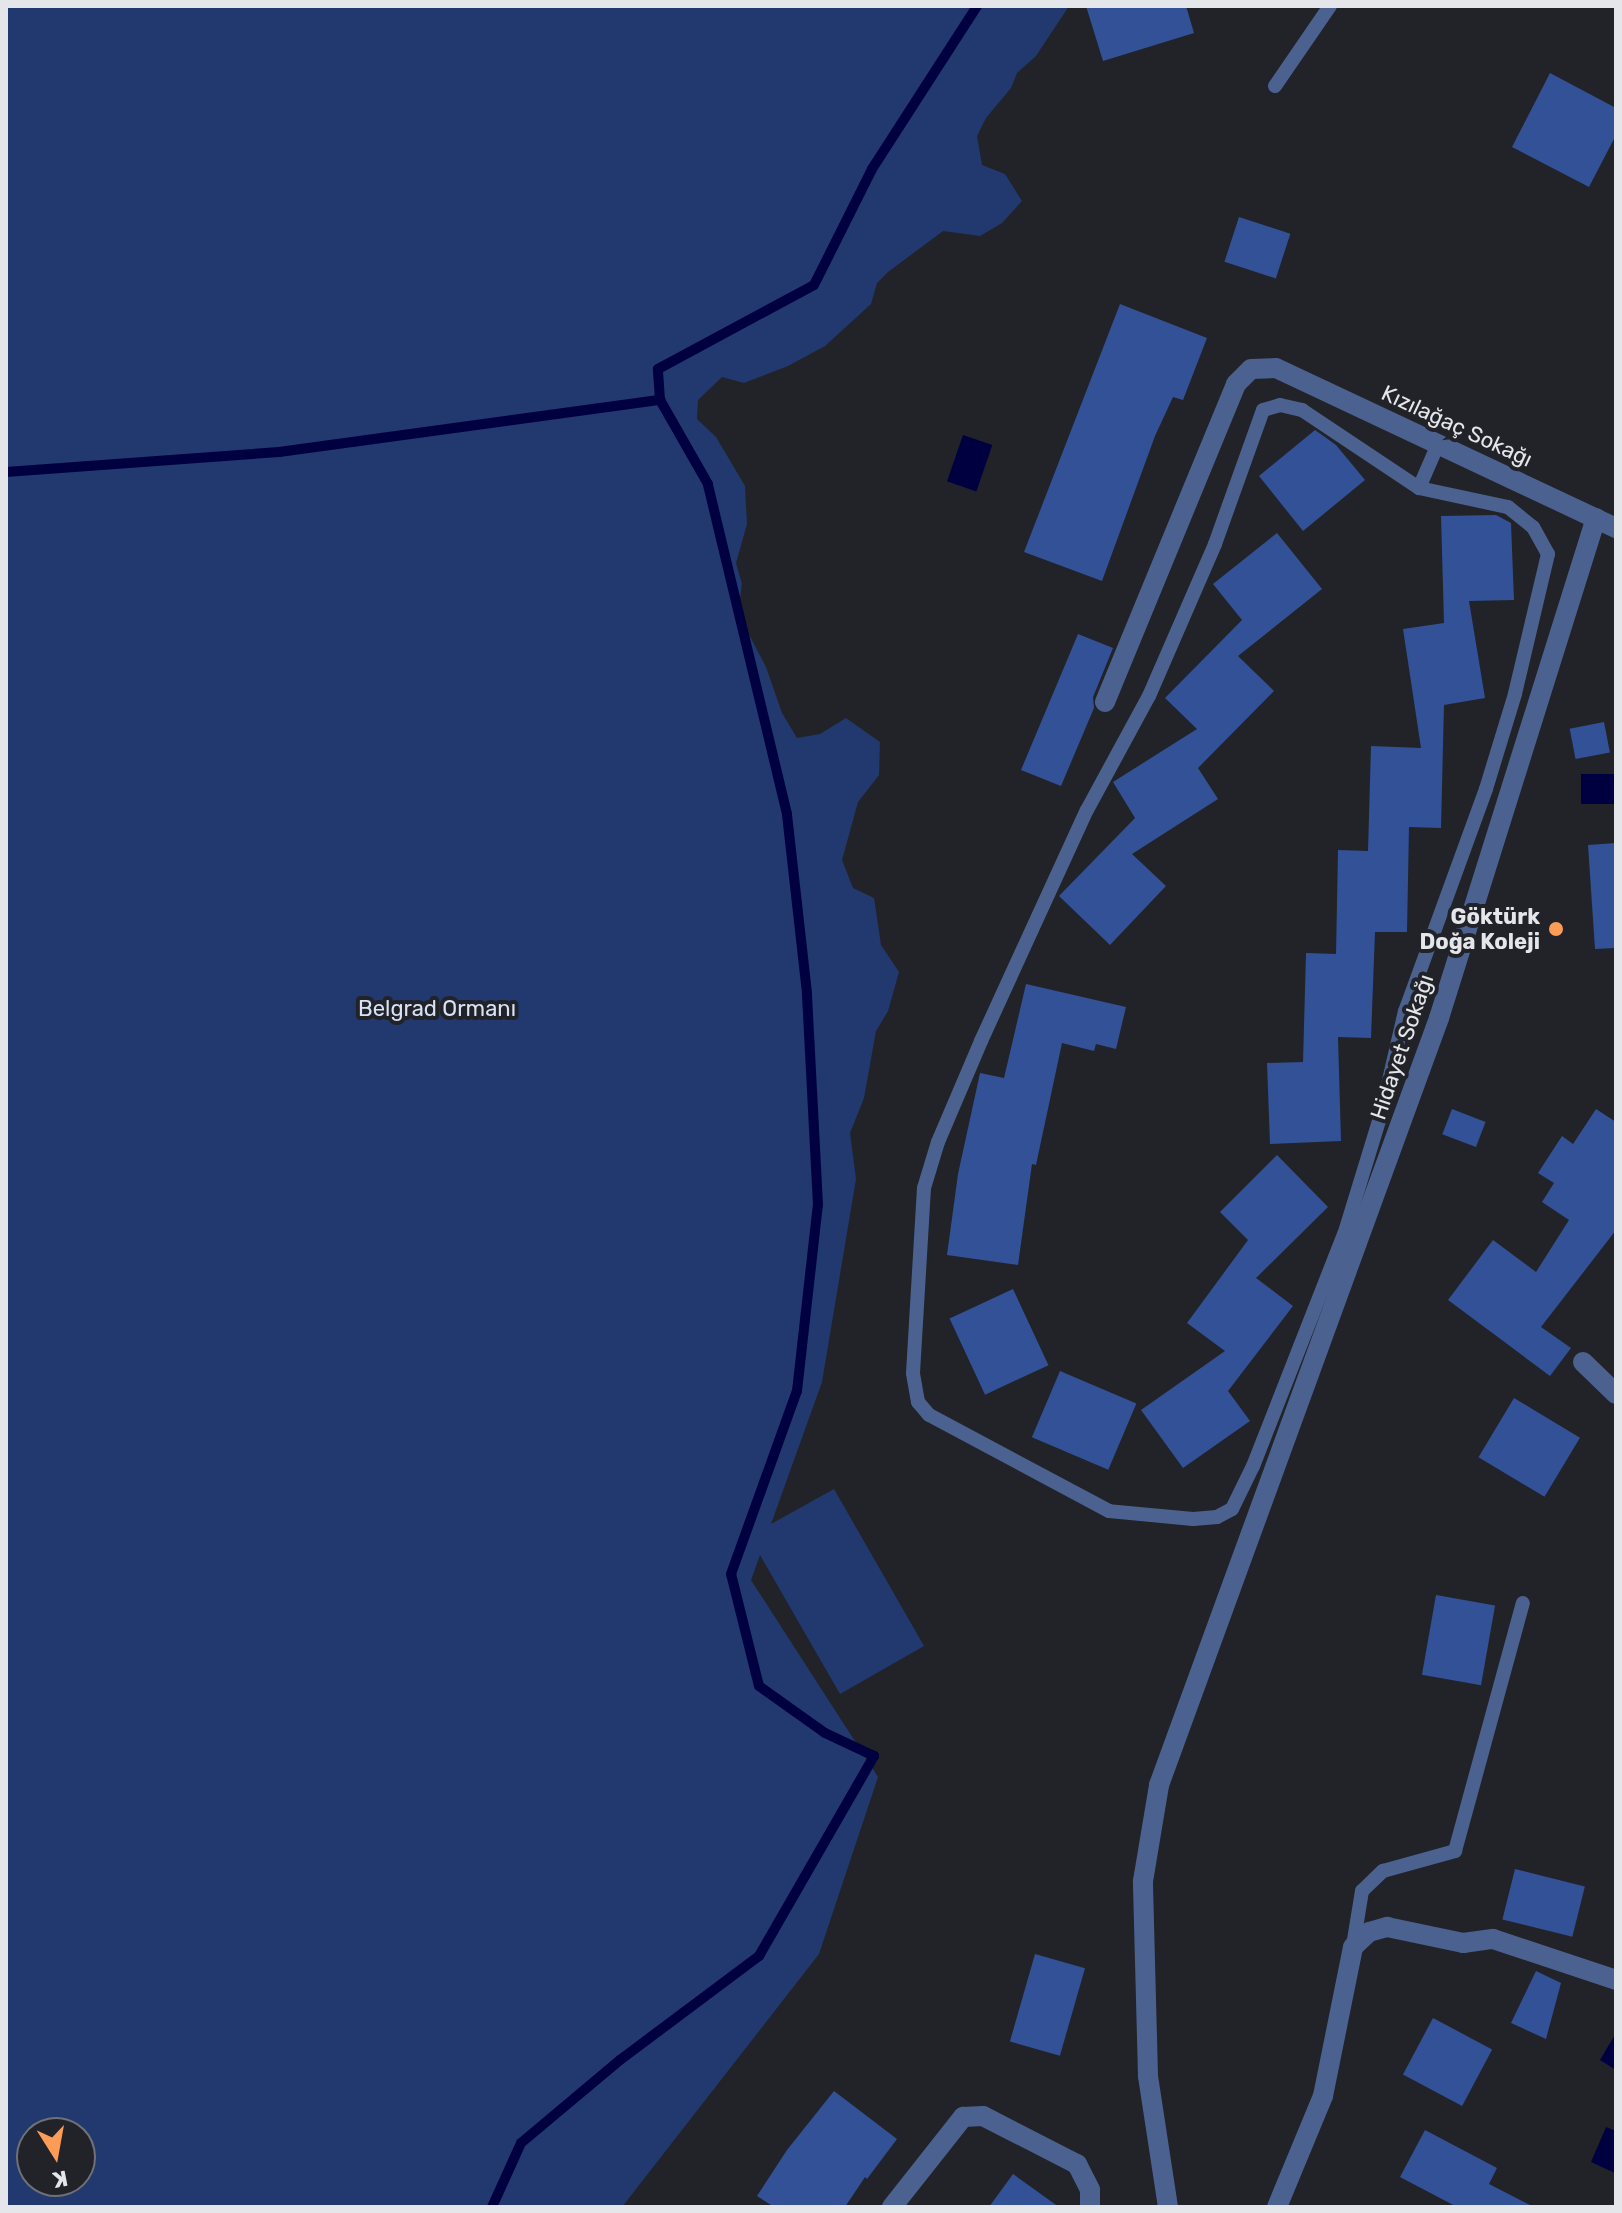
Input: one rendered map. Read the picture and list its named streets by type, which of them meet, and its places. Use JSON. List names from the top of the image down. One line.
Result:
{"streets":{"street":["Kızılağaç Sokağı","Hidayet Sokağı"]},"crossings":[["Kızılağaç Sokağı","Hidayet Sokağı"]],"parks":["Belgrad Ormanı"],"places":["Göktürk Doğa Koleji"],"north":"bottom"}
